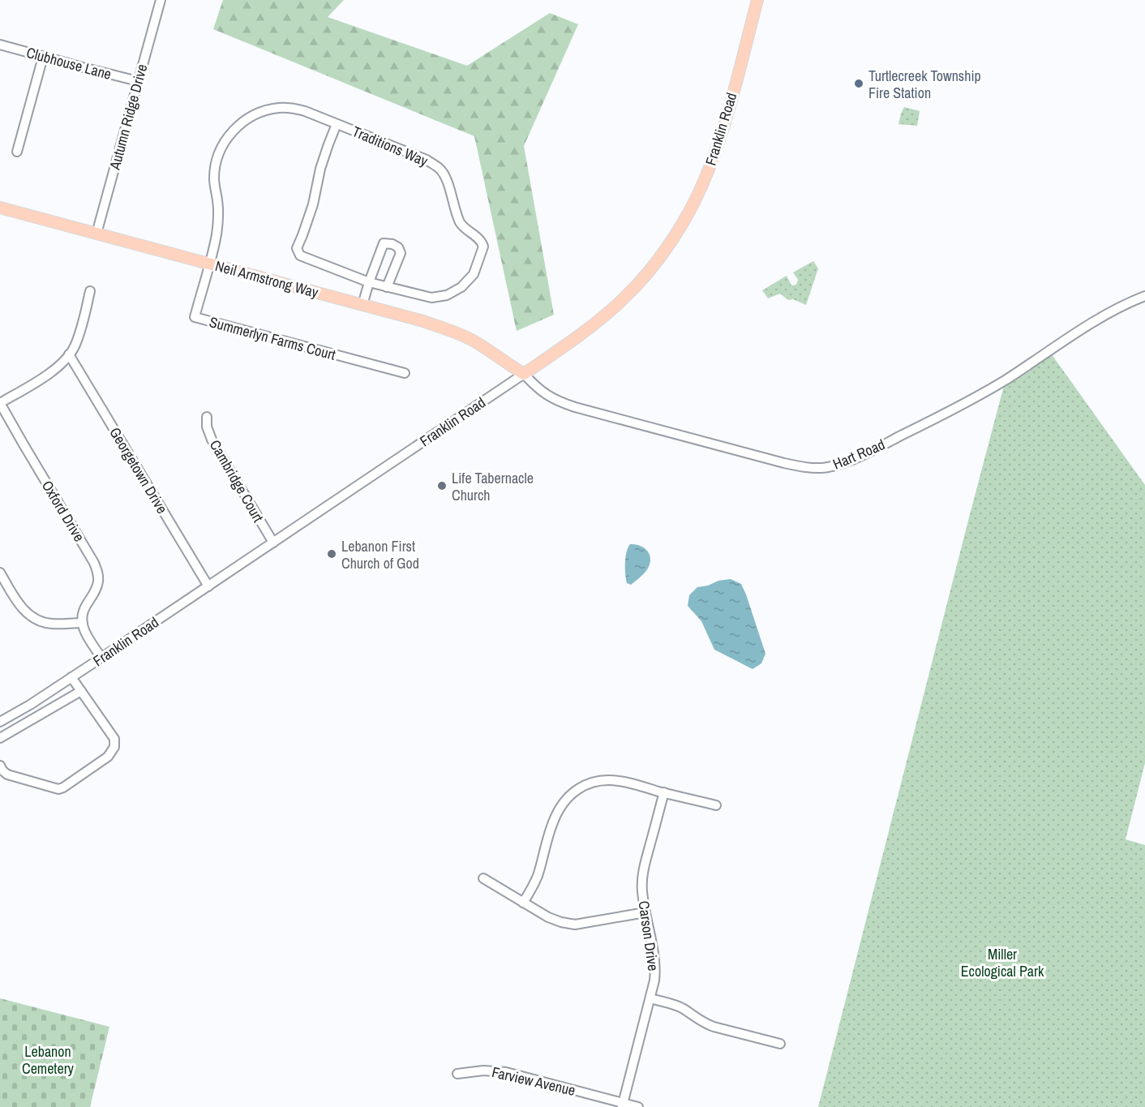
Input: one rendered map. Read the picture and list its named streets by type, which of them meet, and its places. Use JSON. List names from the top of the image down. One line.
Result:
{"streets":{"main road":["Franklin Road","Neil Armstrong Way"],"street":["Clubhouse Lane","Autumn Ridge Drive","Traditions Way","Summerlyn Farms Court","Hart Road","Georgetown Drive","Cambridge Court","Oxford Drive","Carson Drive","Farview Avenue"]},"crossings":[["Clubhouse Lane","Autumn Ridge Drive"],["Autumn Ridge Drive","Neil Armstrong Way"],["Franklin Road","Neil Armstrong Way"],["Franklin Road","Hart Road"],["Franklin Road","Georgetown Drive"],["Franklin Road","Cambridge Court"],["Traditions Way","Neil Armstrong Way"],["Traditions Way","Summerlyn Farms Court"],["Neil Armstrong Way","Summerlyn Farms Court"],["Neil Armstrong Way","Hart Road"],["Carson Drive","Farview Avenue"]],"parks":["Miller Ecological Park","Lebanon Cemetery"],"places":["Turtlecreek Township Fire Station","Life Tabernacle Church","Lebanon First Church of God"]}
